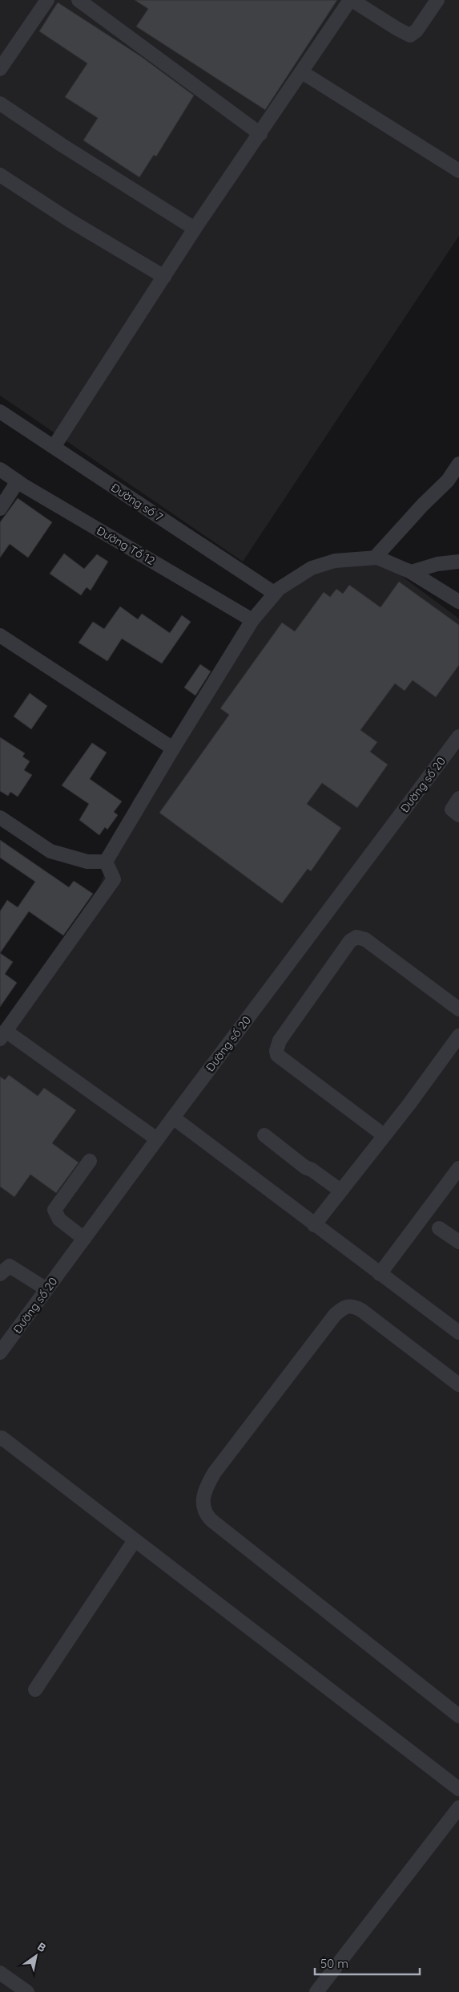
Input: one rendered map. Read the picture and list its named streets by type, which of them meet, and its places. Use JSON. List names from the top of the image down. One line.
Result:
{"streets":{"street":["Đường số 7","Đường Tổ 12","Đường số 20"]},"scale_bar":"50 m","north":"top right"}
